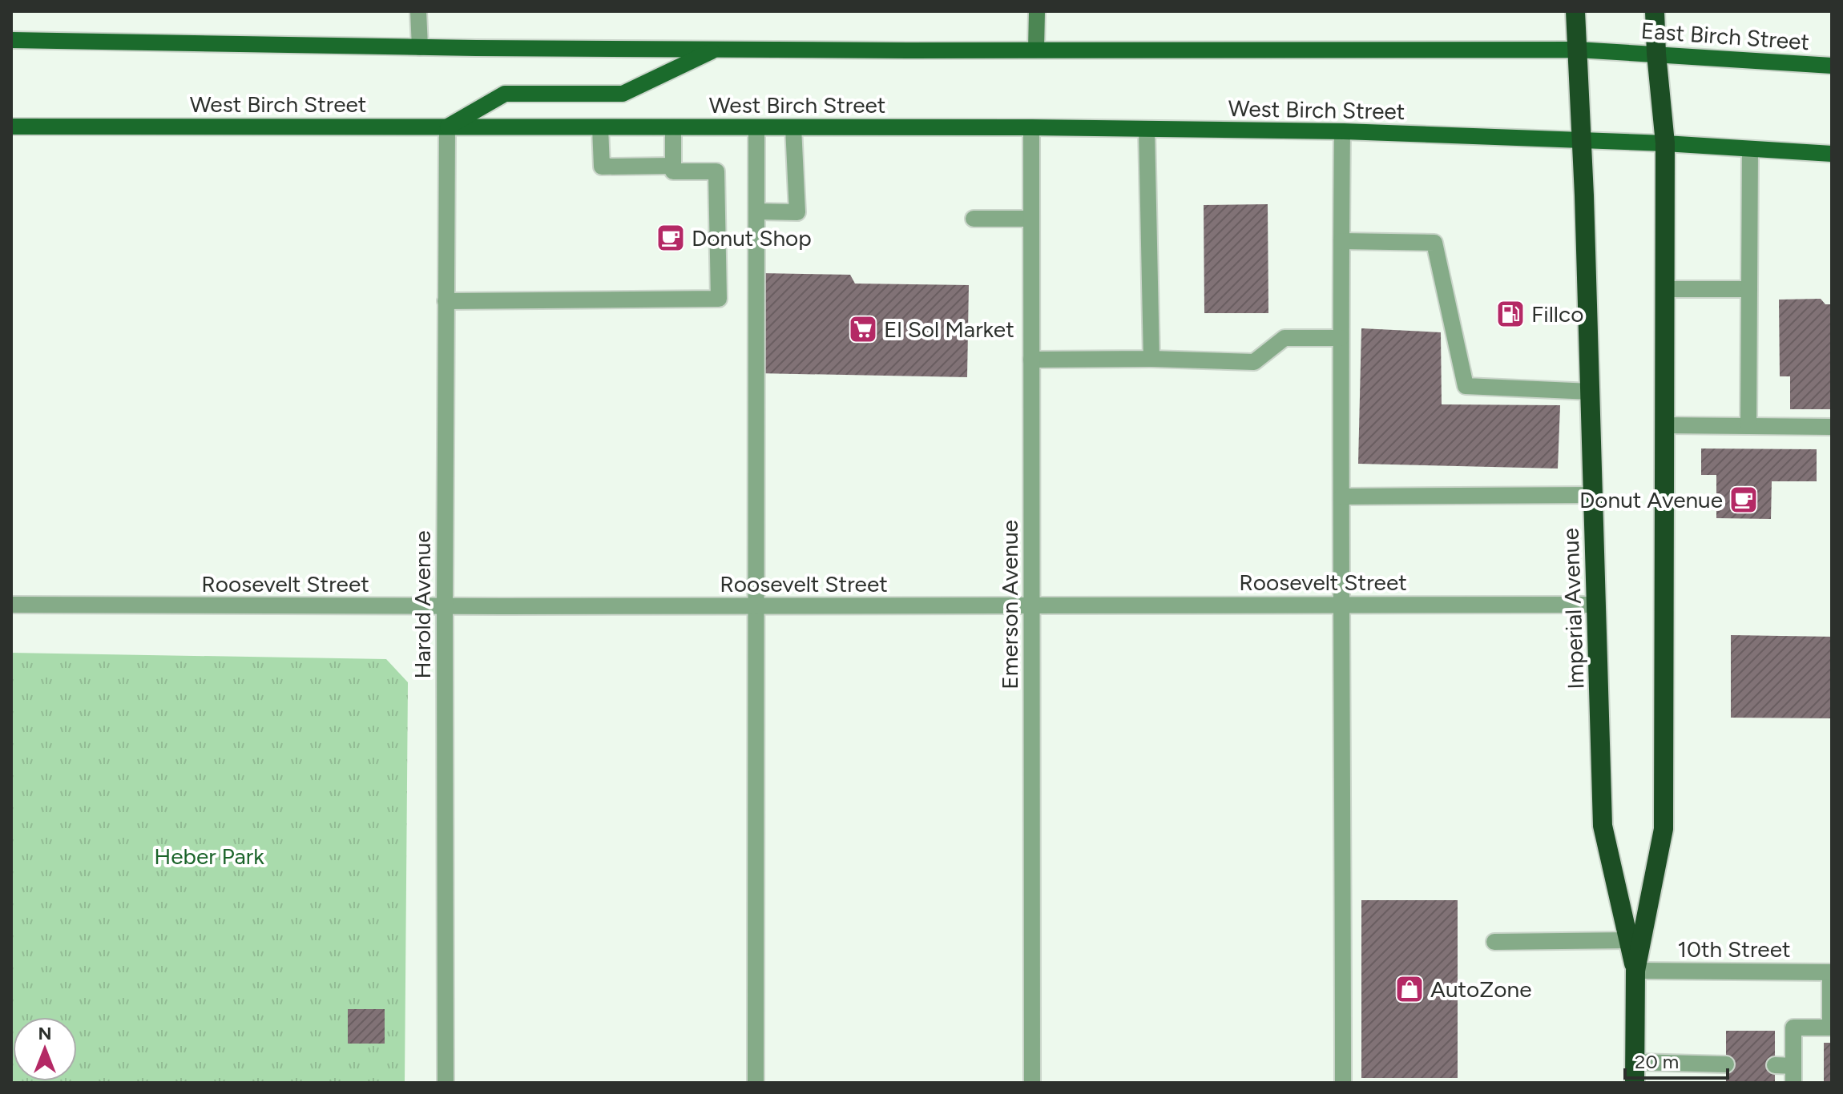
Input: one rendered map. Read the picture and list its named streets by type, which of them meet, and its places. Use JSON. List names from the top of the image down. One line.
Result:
{"streets":{"highway":["Imperial Avenue"],"main road":["East Birch Street","West Birch Street"],"street":["Roosevelt Street","Harold Avenue","Emerson Avenue","10th Street"]},"crossings":[["East Birch Street","Imperial Avenue"],["West Birch Street","Harold Avenue"],["West Birch Street","Emerson Avenue"],["West Birch Street","Imperial Avenue"],["Roosevelt Street","Harold Avenue"],["Roosevelt Street","Emerson Avenue"],["Roosevelt Street","Imperial Avenue"],["Imperial Avenue","10th Street"]],"parks":["Heber Park"],"places":{"cafe":["Donut Shop","Donut Avenue"],"fuel station":["Fillco"],"supermarket":["El Sol Market"],"shop":["AutoZone"]},"scale_bar":"20 m","north":"top"}
